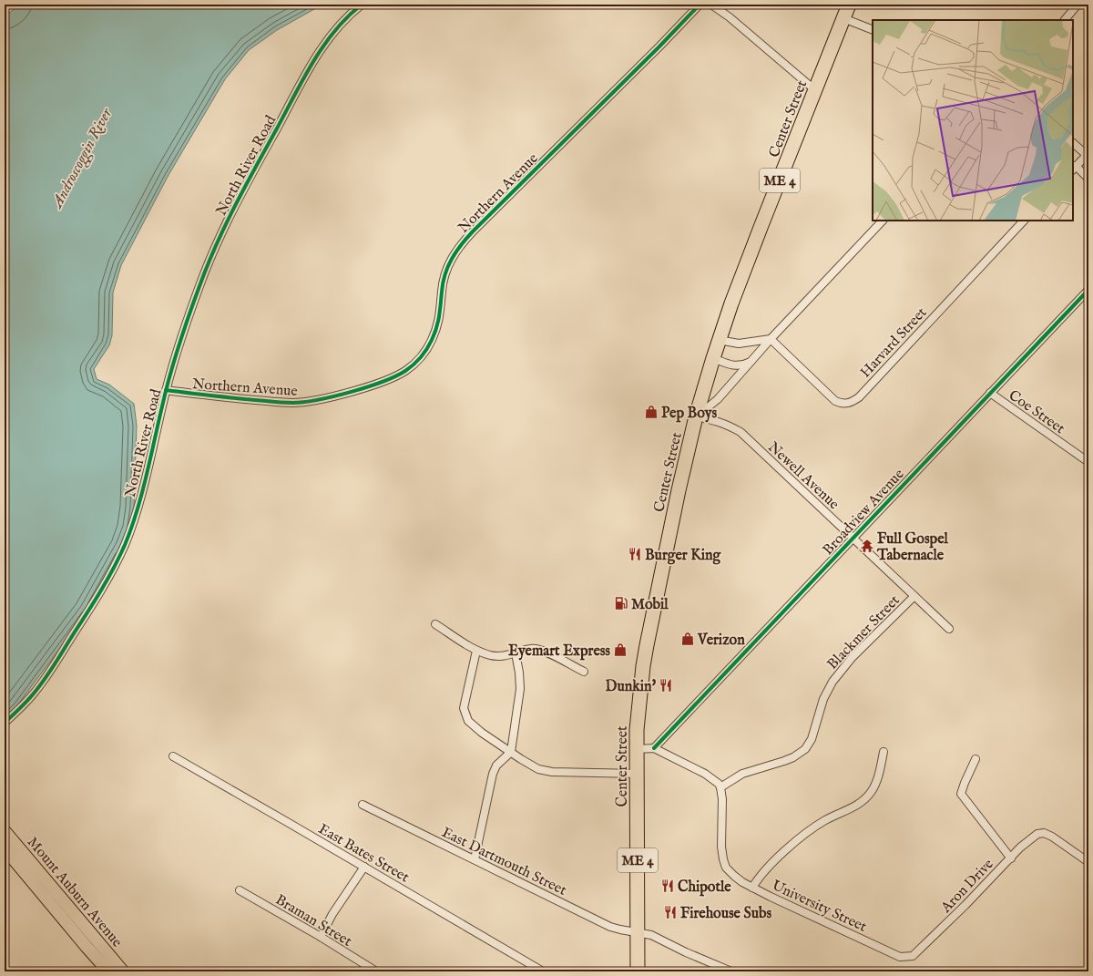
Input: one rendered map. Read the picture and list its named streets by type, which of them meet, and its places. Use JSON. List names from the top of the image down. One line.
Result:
{"streets":{"highway":["Center Street","ME 4"],"main road":["Mount Auburn Avenue"],"street":["North River Road","Northern Avenue","Harvard Street","Coe Street","Newell Avenue","Broadview Avenue","Blackmer Street","East Bates Street","East Dartmouth Street","Aron Drive","University Street","Braman Street"]},"crossings":[["Center Street","Newell Avenue"],["Center Street","East Dartmouth Street"],["North River Road","Northern Avenue"],["Coe Street","Broadview Avenue"],["Newell Avenue","Broadview Avenue"],["Newell Avenue","Blackmer Street"],["Blackmer Street","University Street"],["Aron Drive","University Street"]],"water":["Androscoggin River"],"places":{"shop":["Pep Boys","Verizon","Eyemart Express"],"temple":["Full Gospel Tabernacle"],"restaurant":["Burger King","Dunkin'","Chipotle","Firehouse Subs"],"fuel station":["Mobil"]}}
